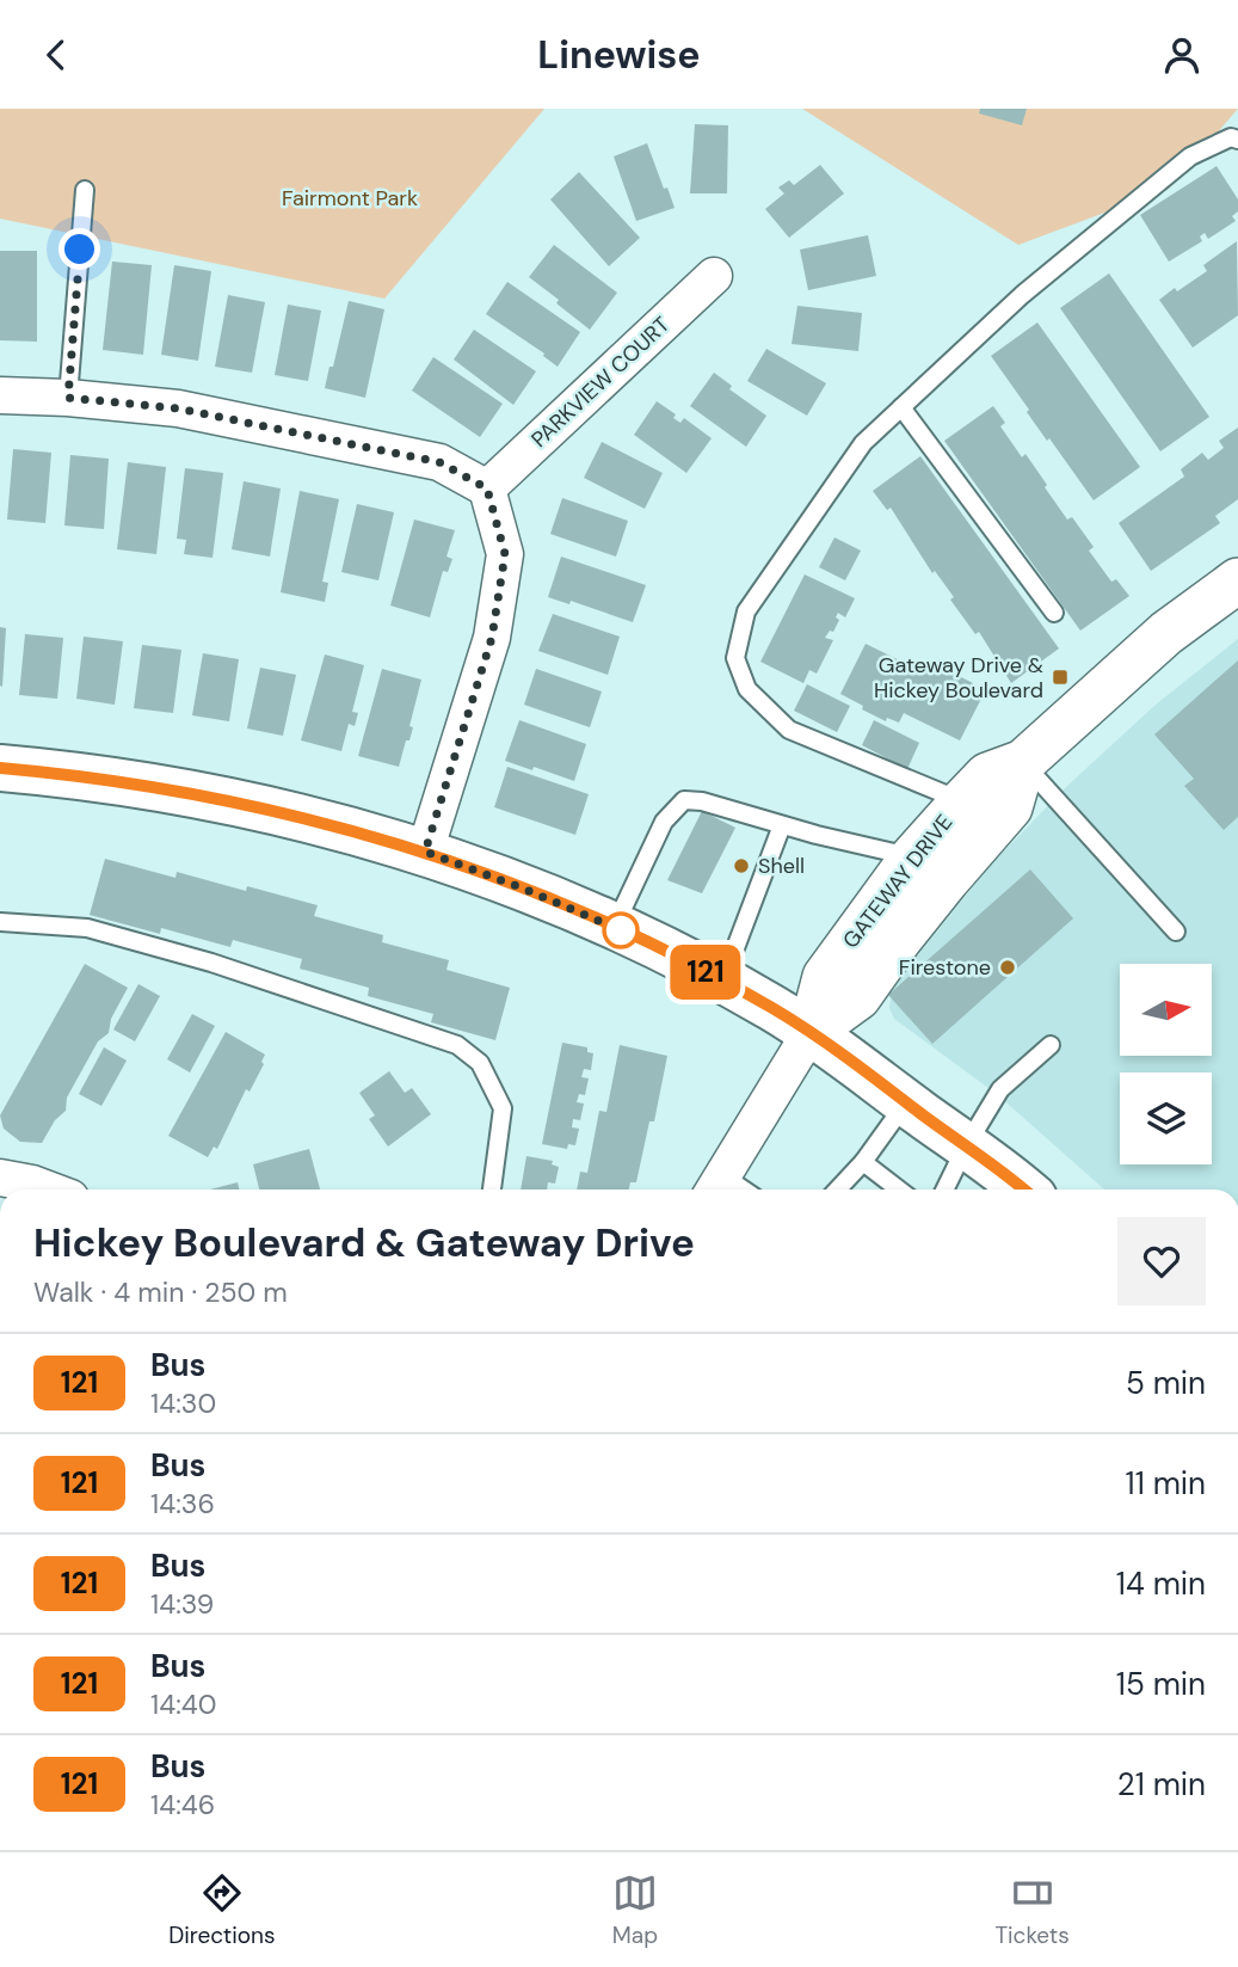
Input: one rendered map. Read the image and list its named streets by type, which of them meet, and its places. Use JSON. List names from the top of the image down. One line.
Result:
{"streets":{"street":["PARKVIEW COURT","GATEWAY DRIVE"]},"parks":["Fairmont Park"],"places":{"transit":["Gateway Drive & Hickey Boulevard"],"other":["Shell","Firestone"]},"lines":["bus line 121"],"north":"right","page":{"header":"Linewise","on_map":"121","heading":["Hickey Boulevard & Gateway Drive","Walk · 4 min · 250 m"],"list":[{"mark":"121","name":"Bus","note":"14:30","value":"5 min"},{"mark":"121","name":"Bus","note":"14:36","value":"11 min"},{"mark":"121","name":"Bus","note":"14:39","value":"14 min"},{"mark":"121","name":"Bus","note":"14:40","value":"15 min"},{"mark":"121","name":"Bus","note":"14:46","value":"21 min"}],"tabs":["Directions","Map","Tickets"]}}
